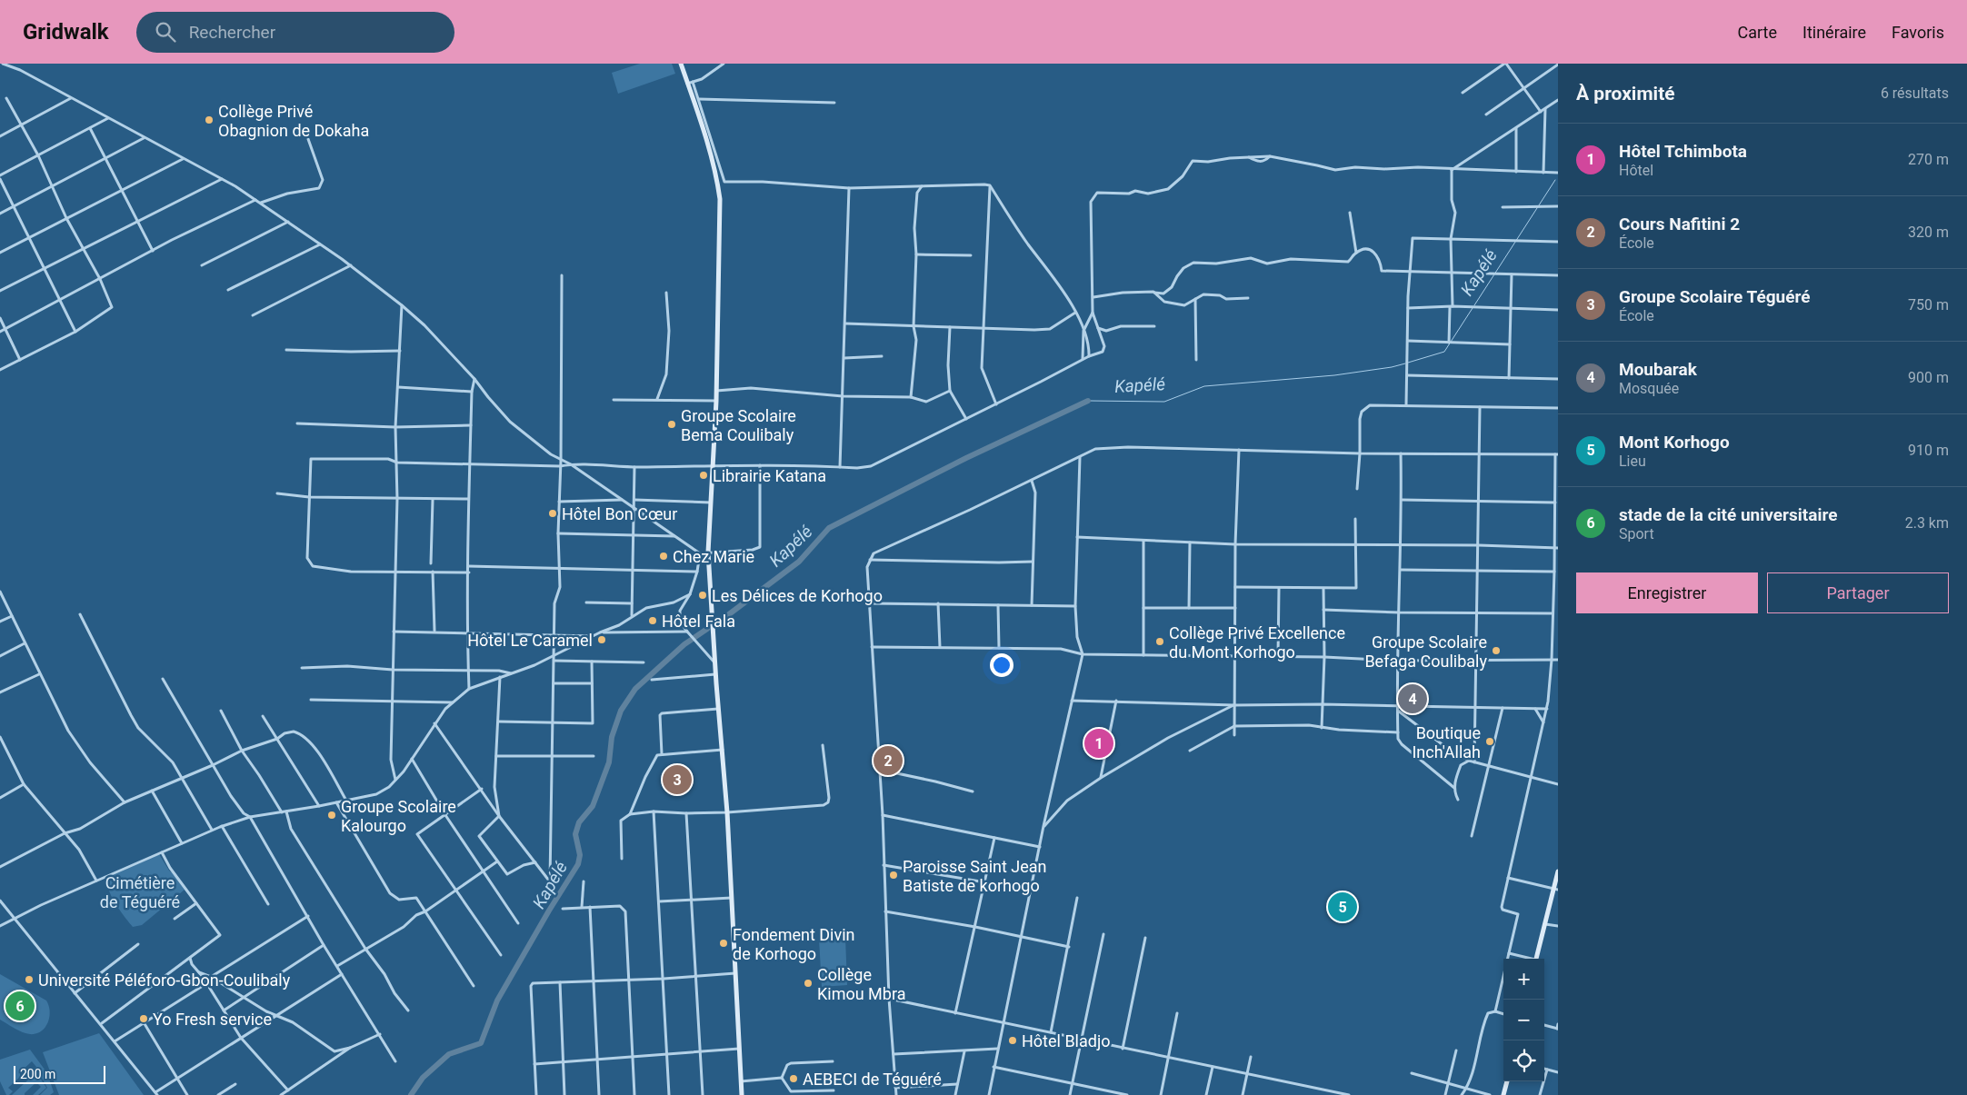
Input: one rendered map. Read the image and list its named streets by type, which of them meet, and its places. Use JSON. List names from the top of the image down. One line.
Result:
{"water":["Kapélé"],"parks":["Cimétière de Téguéré"],"places":["Collège Privé Obagnion de Dokaha","Groupe Scolaire Bema Coulibaly","Librairie Katana","Hôtel Bon Cœur","Chez Marie","Les Délices de Korhogo","Hôtel Fala","Hôtel Le Caramel","Collège Privé Excellence du Mont Korhogo","Groupe Scolaire Befaga Coulibaly","Boutique Inch'Allah","Groupe Scolaire Kalourgo","Paroisse Saint Jean Batiste de korhogo","Fondement Divin de Korhogo","Université Péléforo-Gbon-Coulibaly","Collège Kimou Mbra","Yo Fresh service","Hôtel Bladjo","AEBECI de Téguéré"],"scale_bar":"200 m","page":{"header":"Gridwalk","search":"Rechercher","nav":["Carte","Itinéraire","Favoris"],"heading":["À proximité","6 résultats"],"list":[{"mark":"1","name":"Hôtel Tchimbota","note":"Hôtel","value":"270 m"},{"mark":"2","name":"Cours Nafitini 2","note":"École","value":"320 m"},{"mark":"3","name":"Groupe Scolaire Téguéré","note":"École","value":"750 m"},{"mark":"4","name":"Moubarak","note":"Mosquée","value":"900 m"},{"mark":"5","name":"Mont Korhogo","note":"Lieu","value":"910 m"},{"mark":"6","name":"stade de la cité universitaire","note":"Sport","value":"2.3 km"}],"buttons":["Enregistrer","Partager"],"pins":["4","1","2","3","5","6"],"map_buttons":["+","−"],"scale":"200 m"}}
